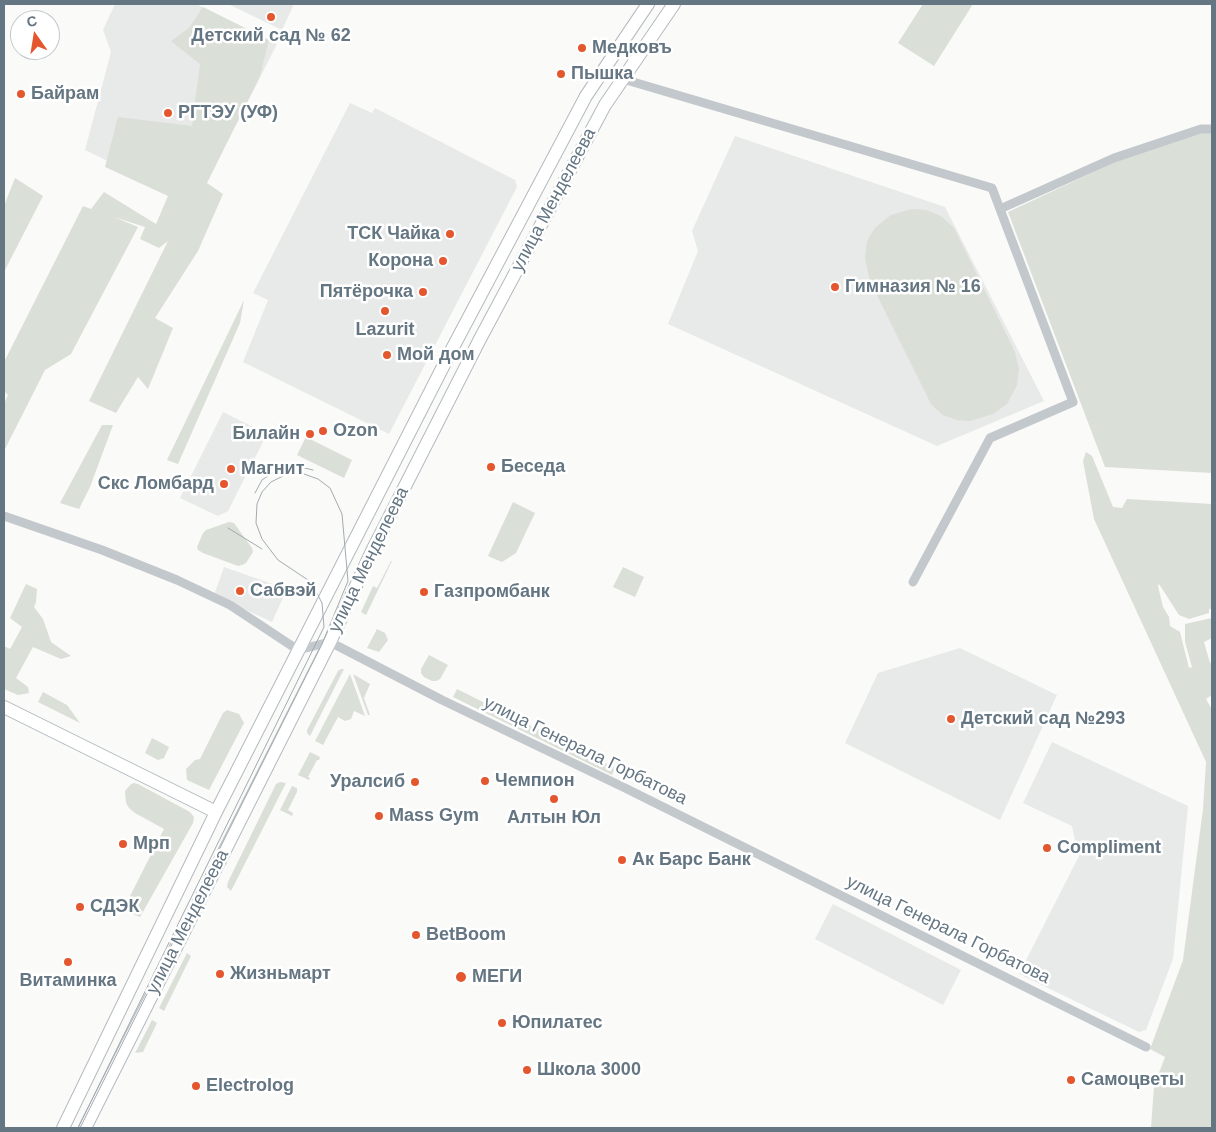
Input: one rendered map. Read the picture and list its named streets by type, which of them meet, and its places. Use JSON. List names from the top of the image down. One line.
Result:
{"streets":{"main road":["улица Менделеева"],"street":["улица Генерала Горбатова"]},"crossings":[["улица Менделеева","улица Генерала Горбатова"]],"places":["Детский сад № 62","Медковъ","Пышка","Байрам","РГТЭУ (УФ)","ТСК Чайка","Корона","Гимназия № 16","Пятёрочка","Lazurit","Мой дом","Ozon","Билайн","Беседа","Магнит","Скс Ломбард","Сабвэй","Газпромбанк","Детский сад №293","Чемпион","Уралсиб","Алтын Юл","Mass Gym","Мрп","Compliment","Ак Барс Банк","СДЭК","BetBoom","Витаминка","Жизньмарт","МЕГИ","Юпилатес","Школа 3000","Самоцветы","Electrolog"],"north":"top"}
